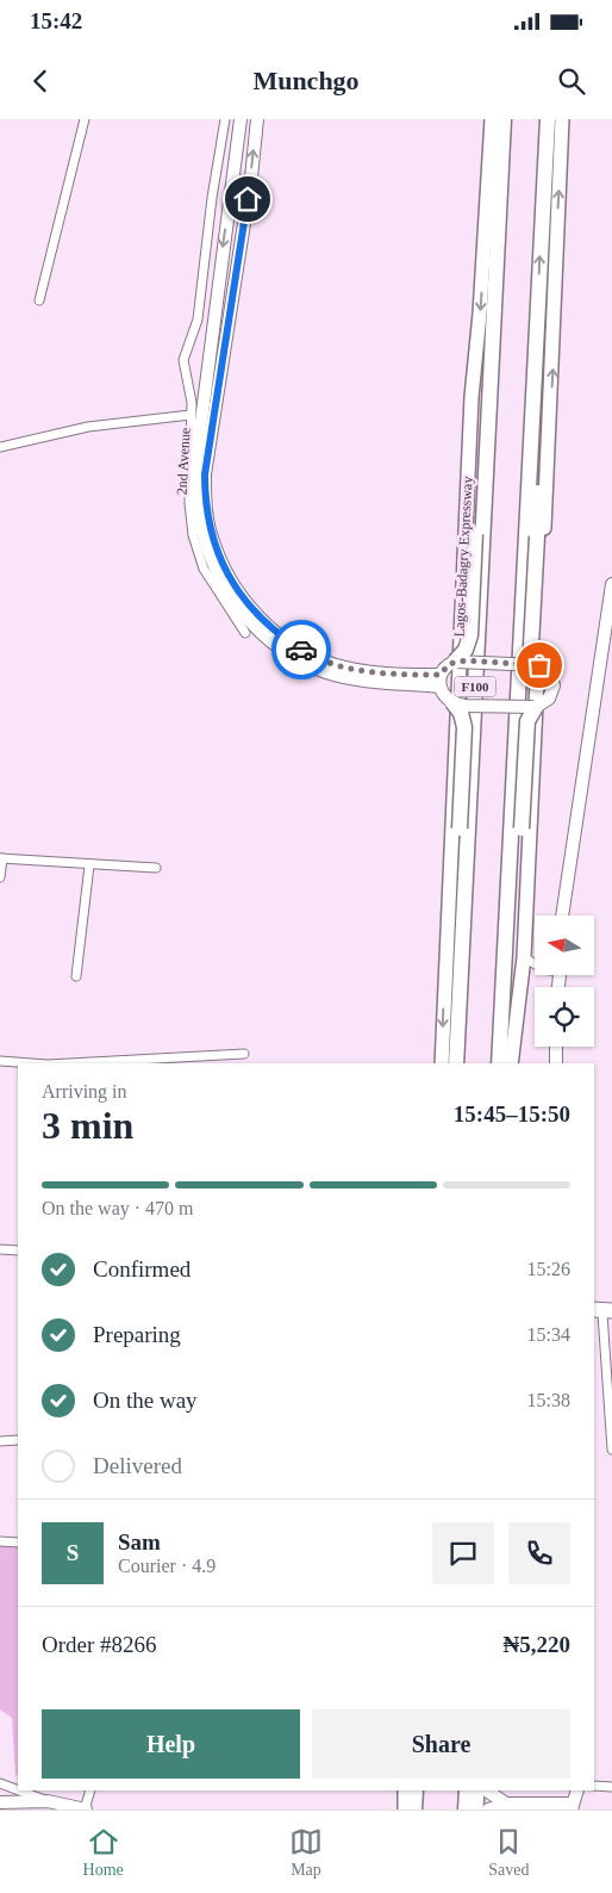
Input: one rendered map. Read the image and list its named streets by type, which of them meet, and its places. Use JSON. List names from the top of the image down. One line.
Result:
{"streets":{"highway":["Lagos-Badagry Expressway","F100"],"street":["2nd Avenue"]},"north":"left","page":{"status":"15:42","header":"Munchgo","heading":["3 min","Arriving in","15:45–15:50"],"panel":["Sam","Courier · 4.9","Order #8266","₦5,220"],"bar":"On the way · 470 m","list":[["Confirmed","15:26"],["Preparing","15:34"],["On the way","15:38"],"Delivered"],"round":"S","buttons":["Help","Share"],"tabs":["Home","Map","Saved"]}}
